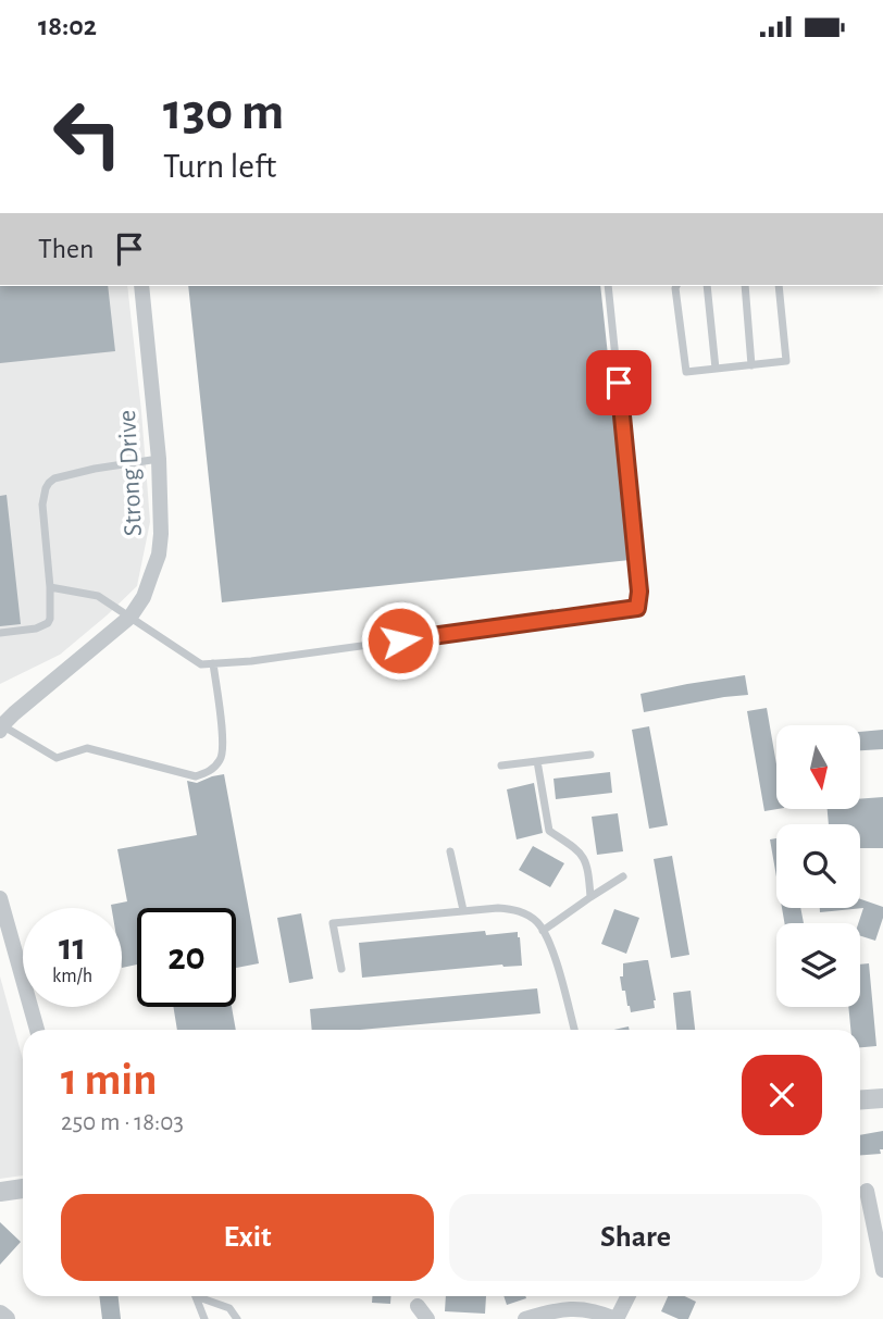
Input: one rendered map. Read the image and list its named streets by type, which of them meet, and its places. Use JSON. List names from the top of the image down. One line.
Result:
{"streets":{"street":["Strong Drive"]},"north":"bottom","page":{"status":"18:02","turn":["130 m","Turn left"],"then":"Then","speed":"11 km/h","limit":"20","heading":["1 min","250 m · 18:03"],"buttons":["Exit","Share"]}}
